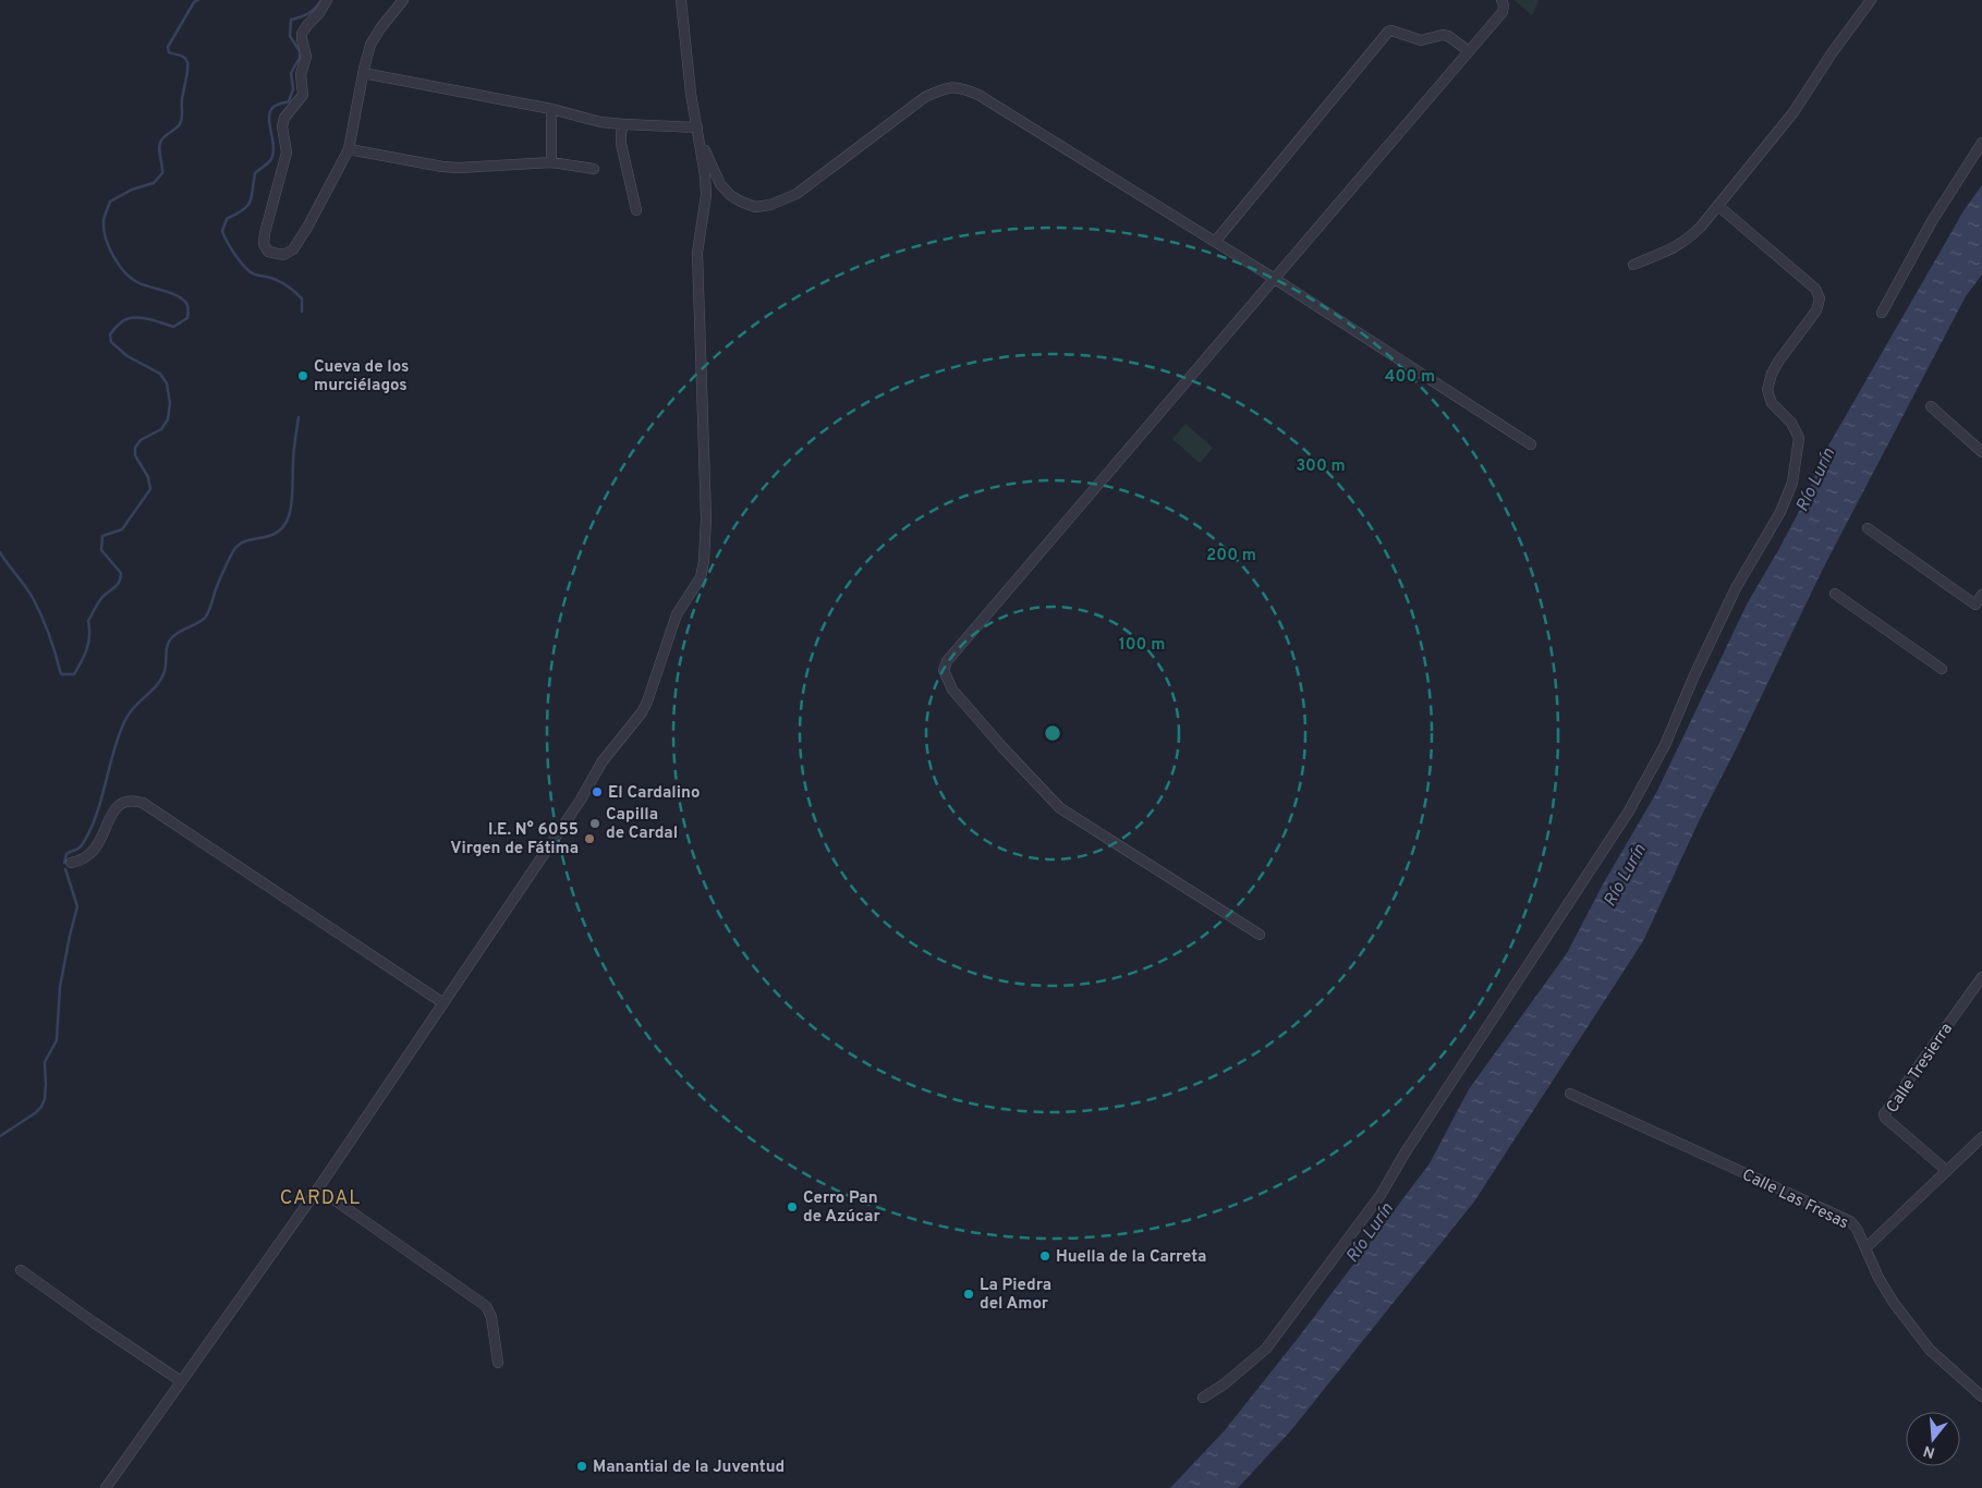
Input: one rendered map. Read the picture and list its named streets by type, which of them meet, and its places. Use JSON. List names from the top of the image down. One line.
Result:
{"streets":{"street":["Calle Tresierra","Calle Las Fresas"]},"districts":["CARDAL"],"water":["Río Lurín"],"places":["Cueva de los murciélagos","El Cardalino","Capilla de Cardal","I.E. N° 6055 Virgen de Fátima","Cerro Pan de Azúcar","Huella de la Carreta","La Piedra del Amor","Manantial de la Juventud"],"north":"bottom","rings":["400 m","300 m","200 m","100 m"]}
